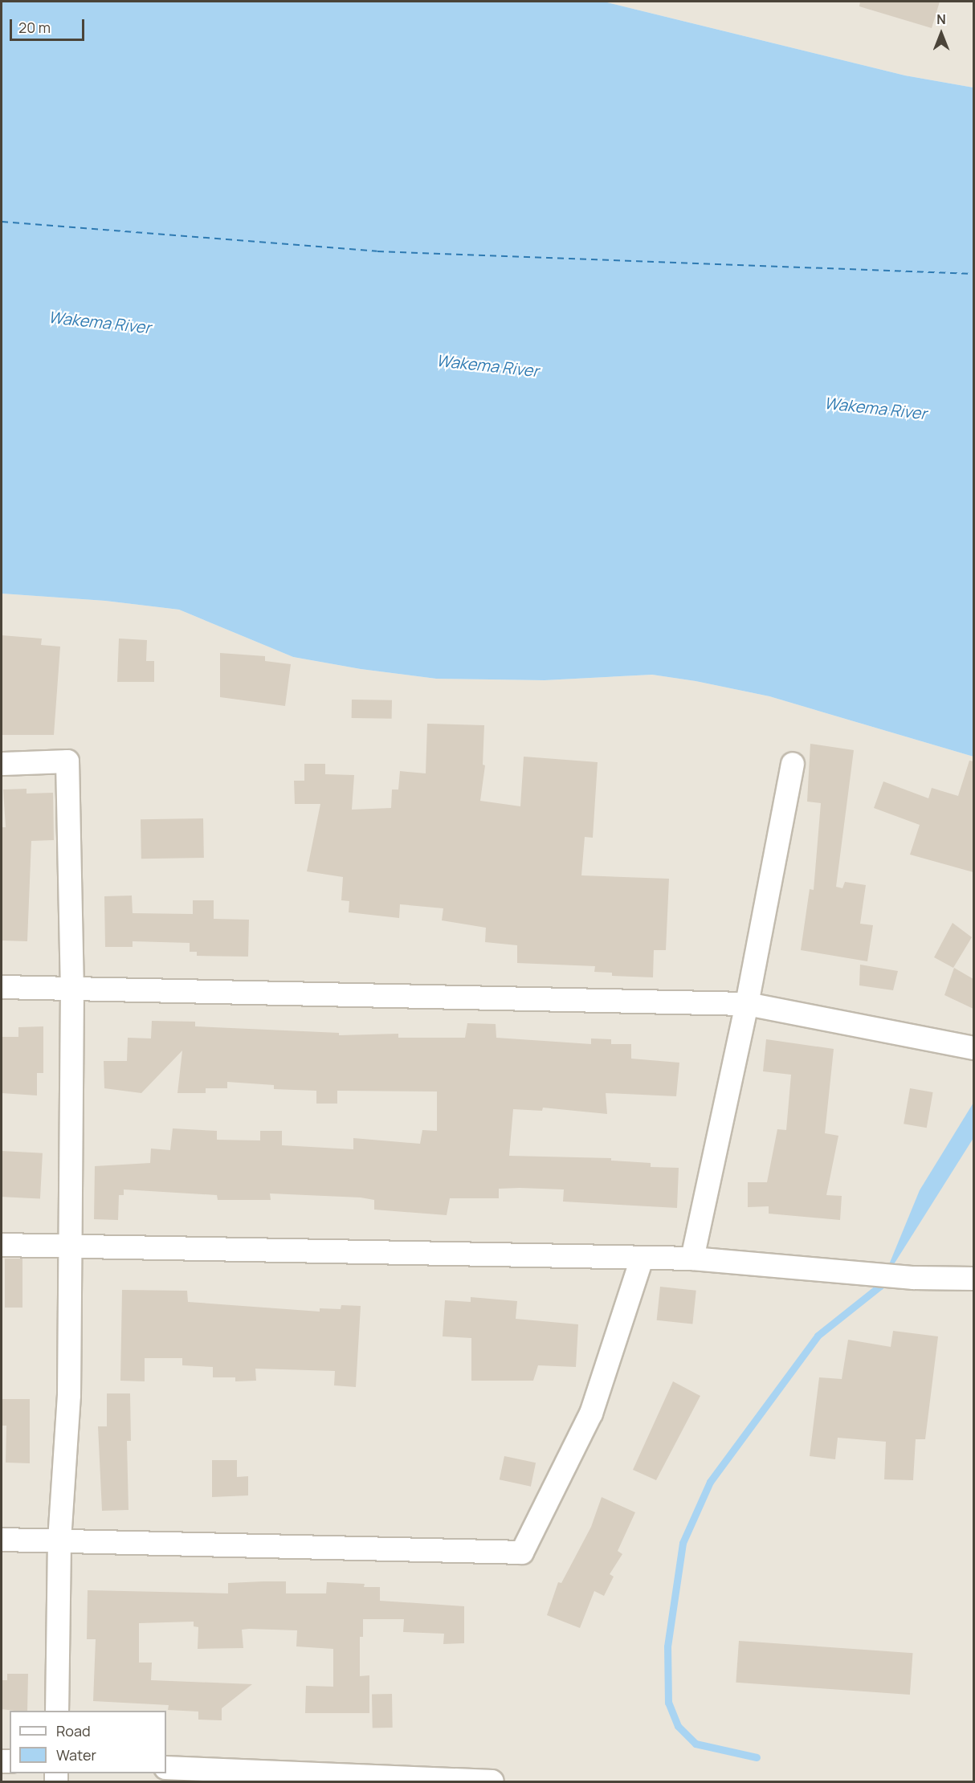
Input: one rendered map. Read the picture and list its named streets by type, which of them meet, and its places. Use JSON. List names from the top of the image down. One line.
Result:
{"water":["Wakema River"],"legend":["Road","Water"],"scale_bar":"20 m","north":"top"}
